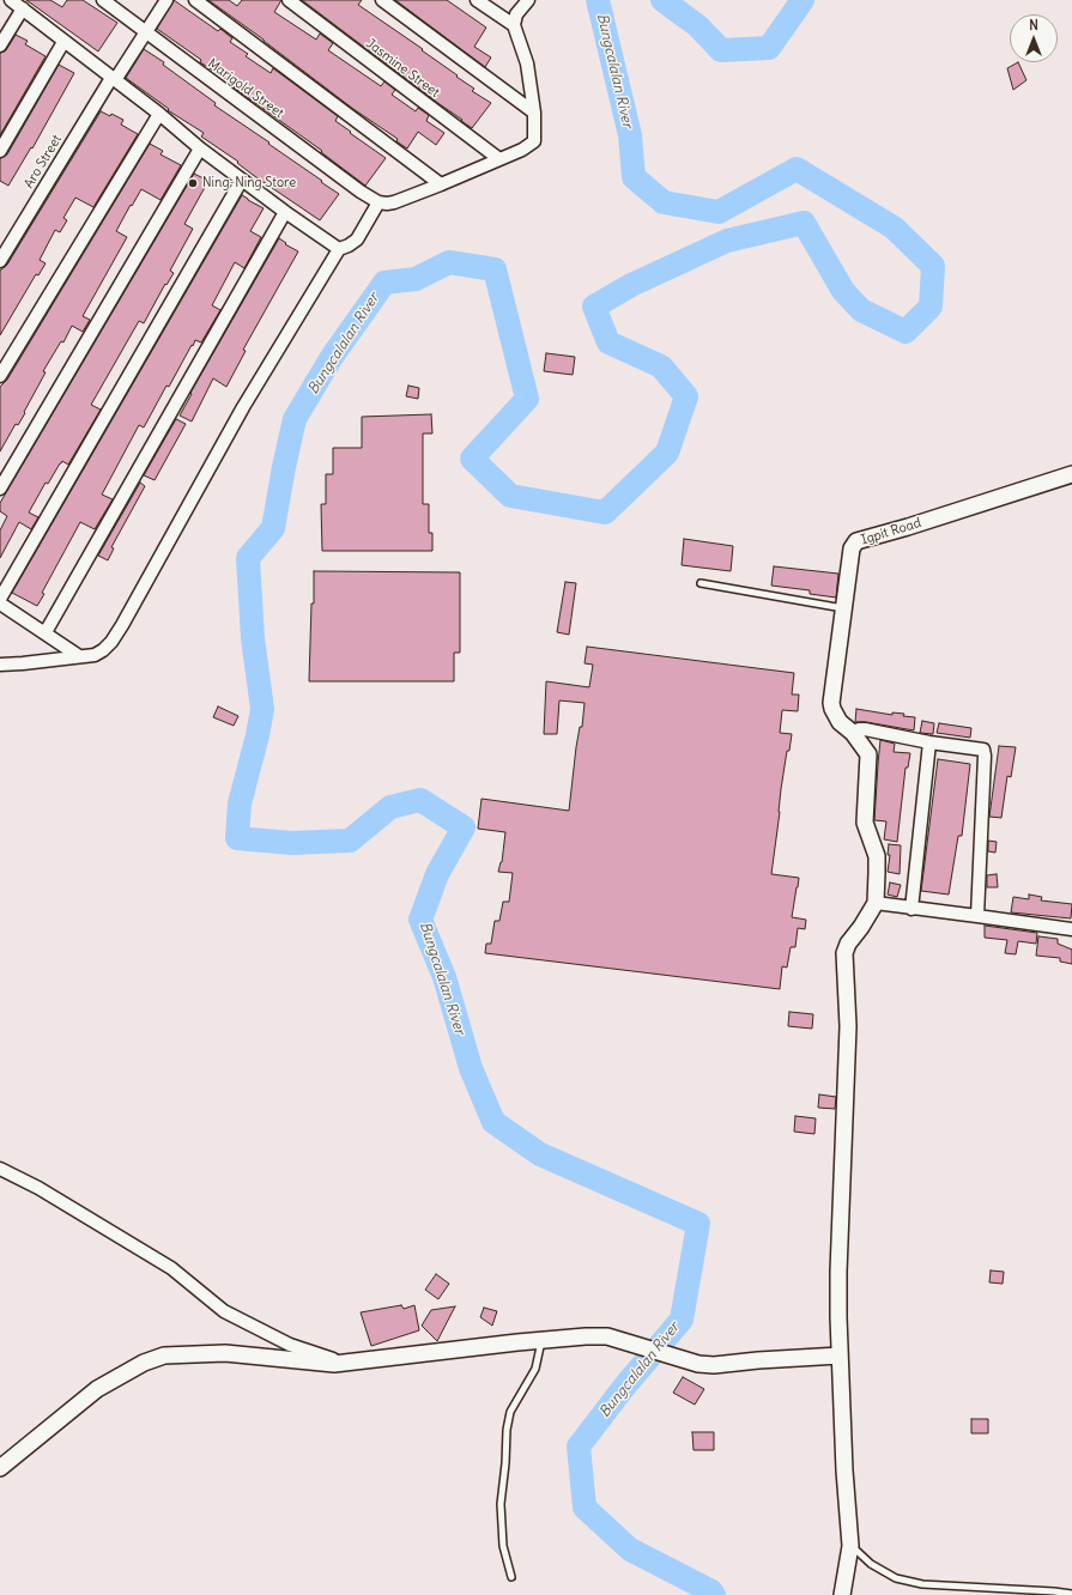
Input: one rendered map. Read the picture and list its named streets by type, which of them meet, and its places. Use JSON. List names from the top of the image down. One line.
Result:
{"streets":{"street":["Jasmine Street","Marigold Street","Aro Street","Igpit Road"]},"crossings":[["Marigold Street","Aro Street"]],"water":["Bungcalalan River"],"places":["Ning-Ning Store"],"north":"top"}
